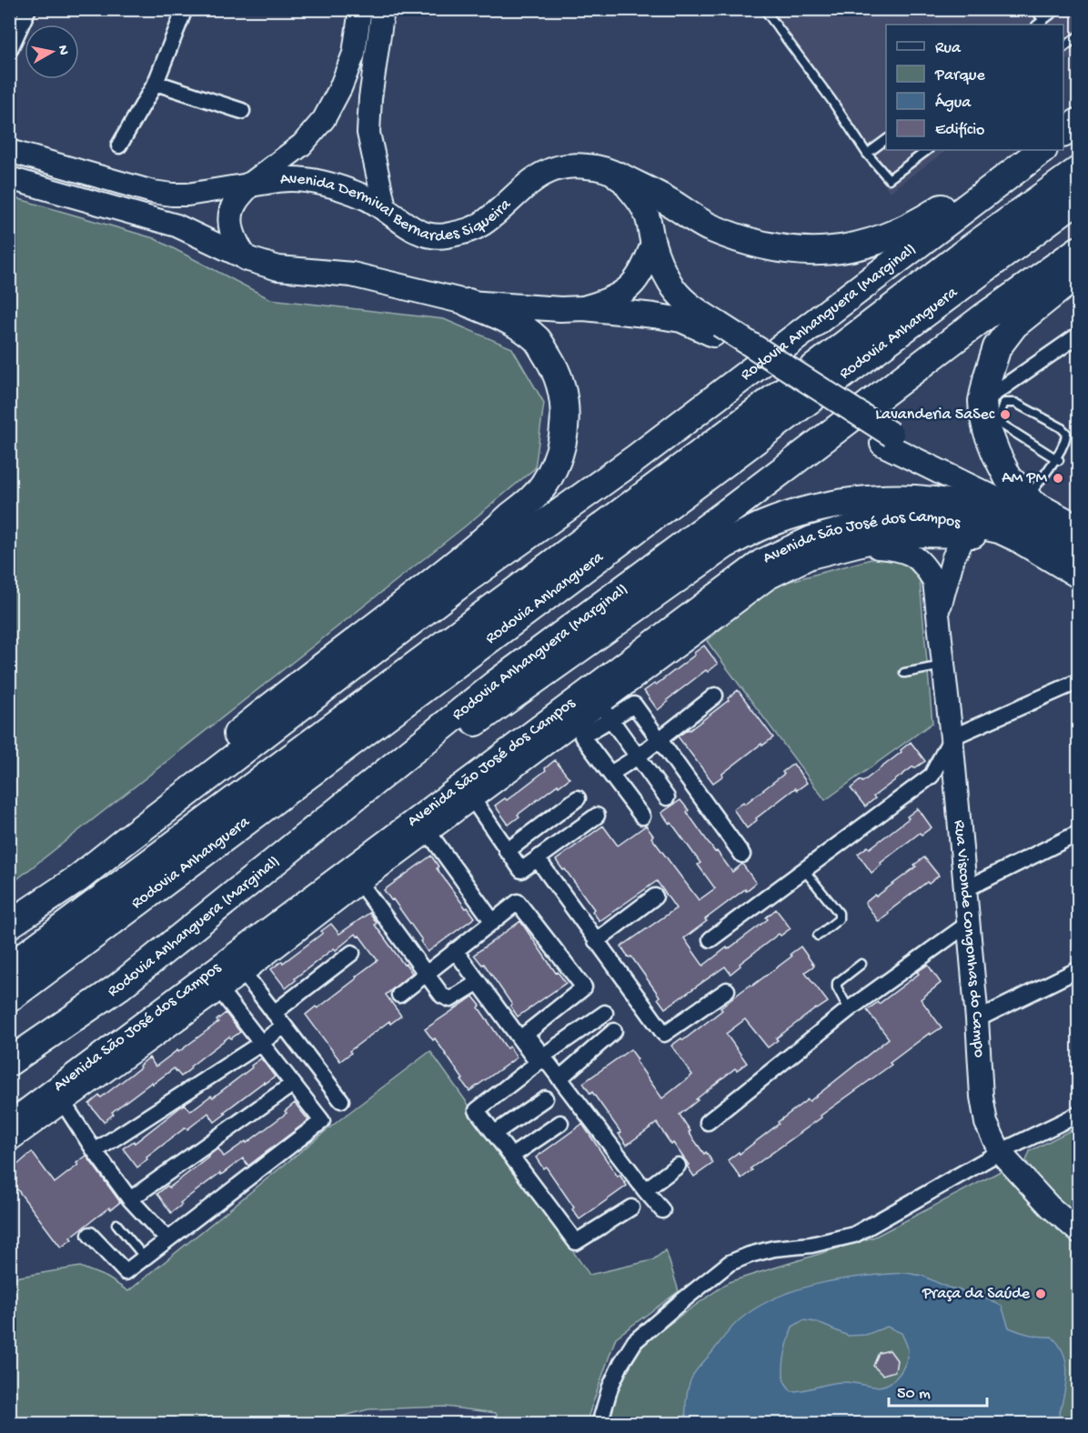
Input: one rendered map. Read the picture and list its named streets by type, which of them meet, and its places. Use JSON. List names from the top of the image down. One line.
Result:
{"streets":{"highway":["Rodovia Anhanguera (Marginal)","Rodovia Anhanguera"],"main road":["Avenida Dermival Bernardes Siqueira"],"street":["Avenida São José dos Campos","Rua Visconde Congonhas do Campo"]},"crossings":[["Avenida São José dos Campos","Rua Visconde Congonhas do Campo"]],"places":["Lavanderia 5aSec","AM PM","Praça da Saúde"],"legend":["Rua","Parque","Água","Edifício"],"scale_bar":"50 m","north":"right"}
